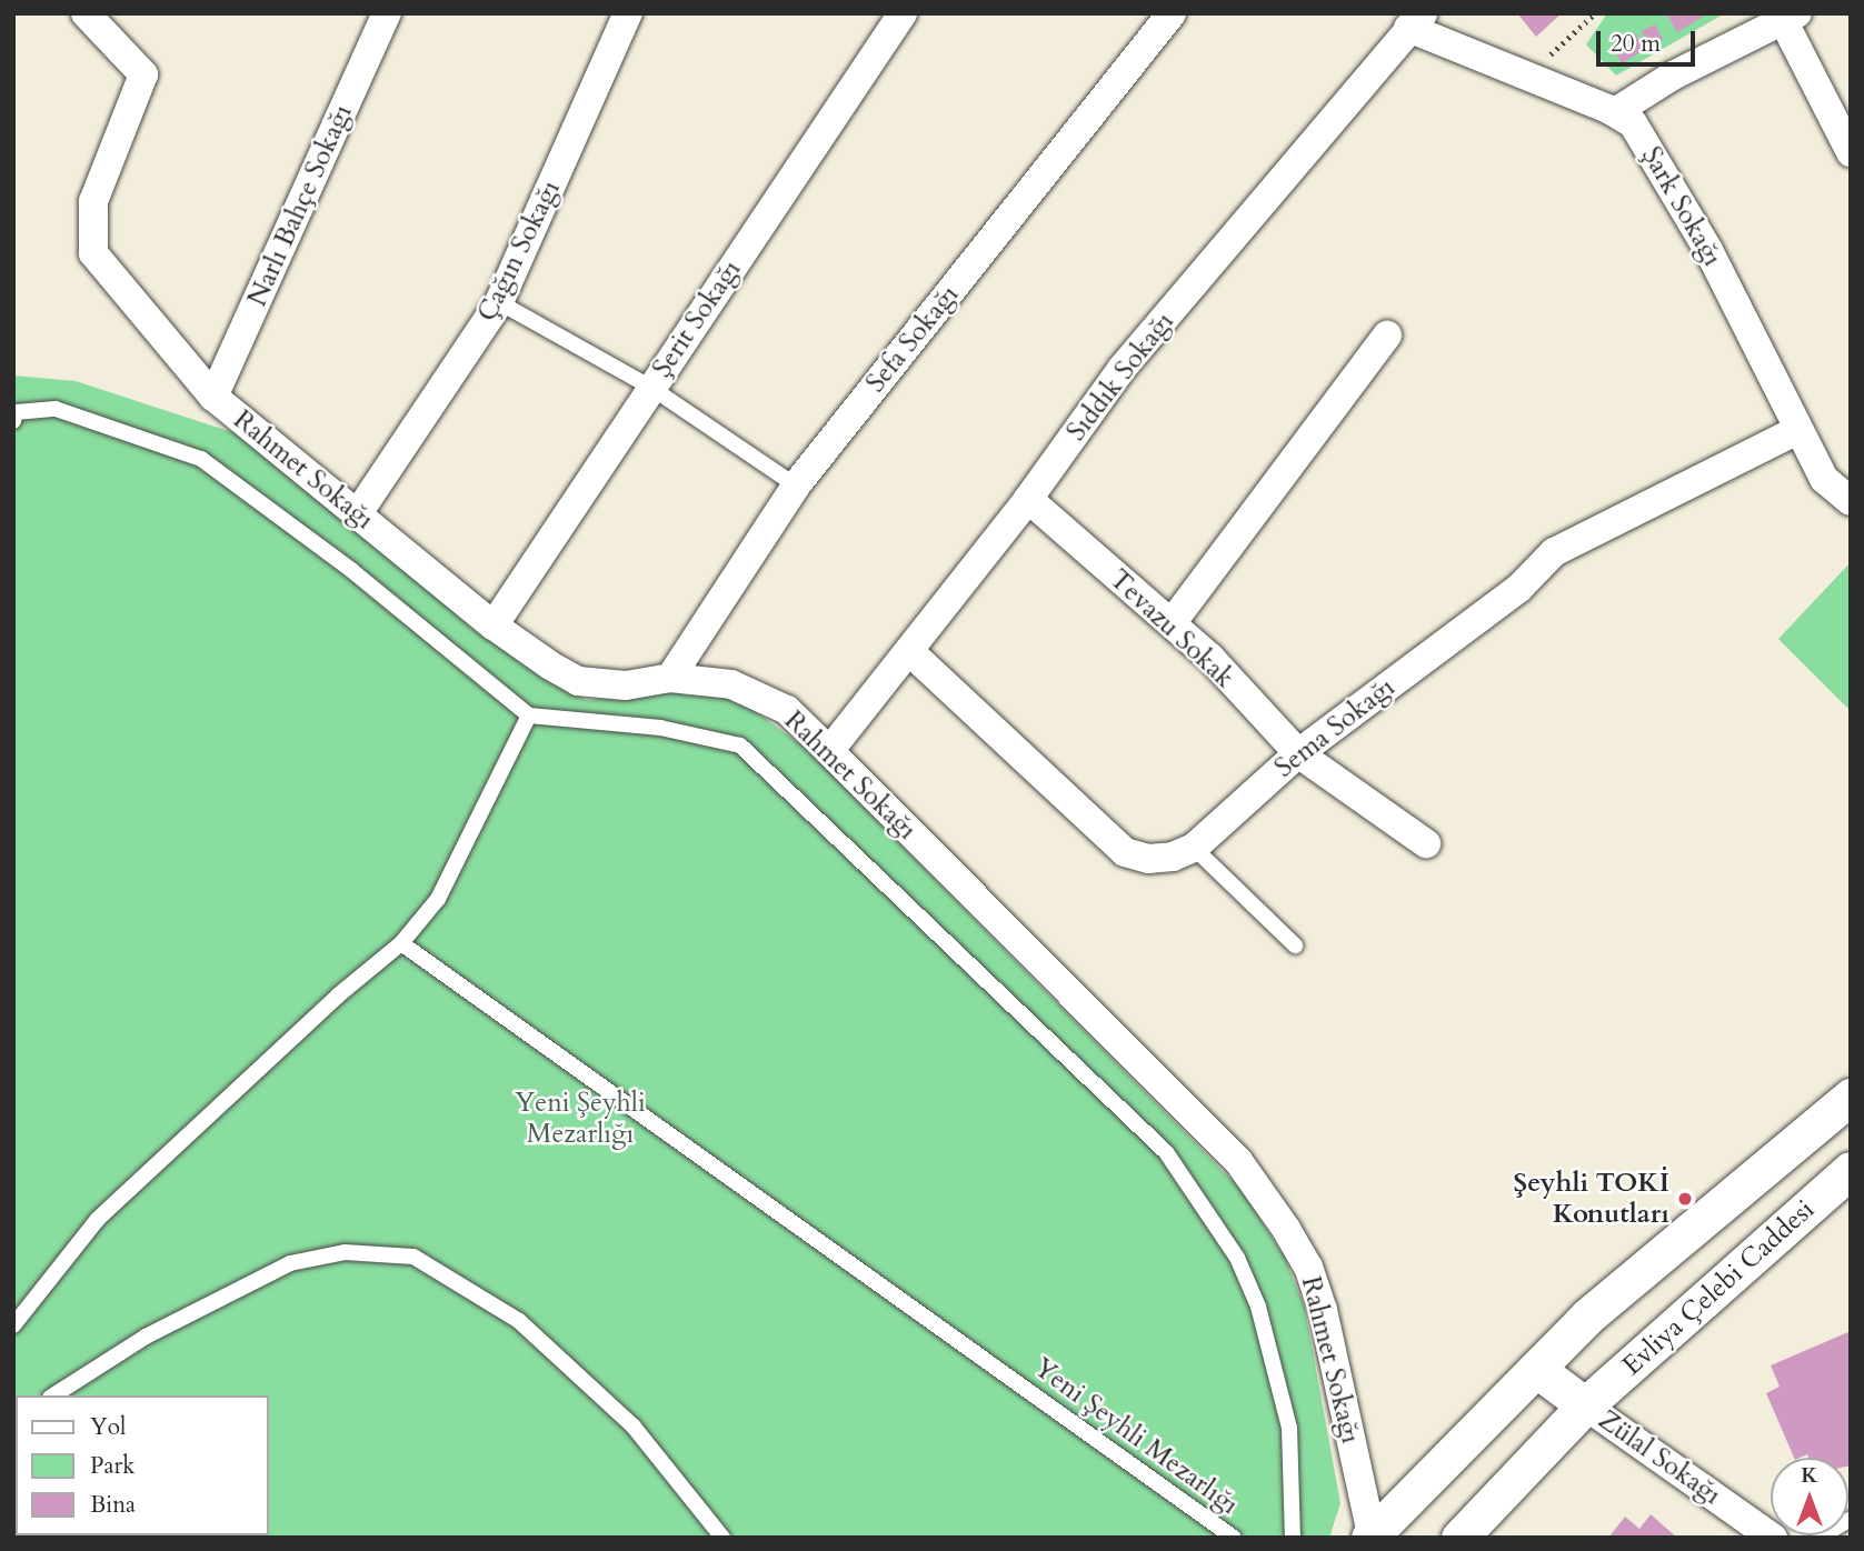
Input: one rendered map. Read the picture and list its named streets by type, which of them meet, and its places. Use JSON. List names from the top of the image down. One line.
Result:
{"streets":{"street":["Narlı Bahçe Sokağı","Şark Sokağı","Çağın Sokağı","Şerit Sokağı","Sefa Sokağı","Sıddık Sokağı","Rahmet Sokağı","Tevazu Sokak","Sema Sokağı","Evliya Çelebi Caddesi","Zülal Sokağı"],"lane":["Yeni Şeyhli Mezarlığı"]},"crossings":[["Narlı Bahçe Sokağı","Rahmet Sokağı"],["Şark Sokağı","Sıddık Sokağı"],["Şark Sokağı","Sema Sokağı"],["Çağın Sokağı","Rahmet Sokağı"],["Şerit Sokağı","Rahmet Sokağı"],["Sefa Sokağı","Rahmet Sokağı"],["Sıddık Sokağı","Rahmet Sokağı"],["Sıddık Sokağı","Tevazu Sokak"],["Sıddık Sokağı","Sema Sokağı"],["Rahmet Sokağı","Evliya Çelebi Caddesi"],["Tevazu Sokak","Sema Sokağı"],["Evliya Çelebi Caddesi","Zülal Sokağı"]],"parks":["Yeni Şeyhli Mezarlığı"],"places":["Şeyhli TOKİ Konutları"],"legend":["Yol","Park","Bina"],"scale_bar":"20 m","north":"top"}
